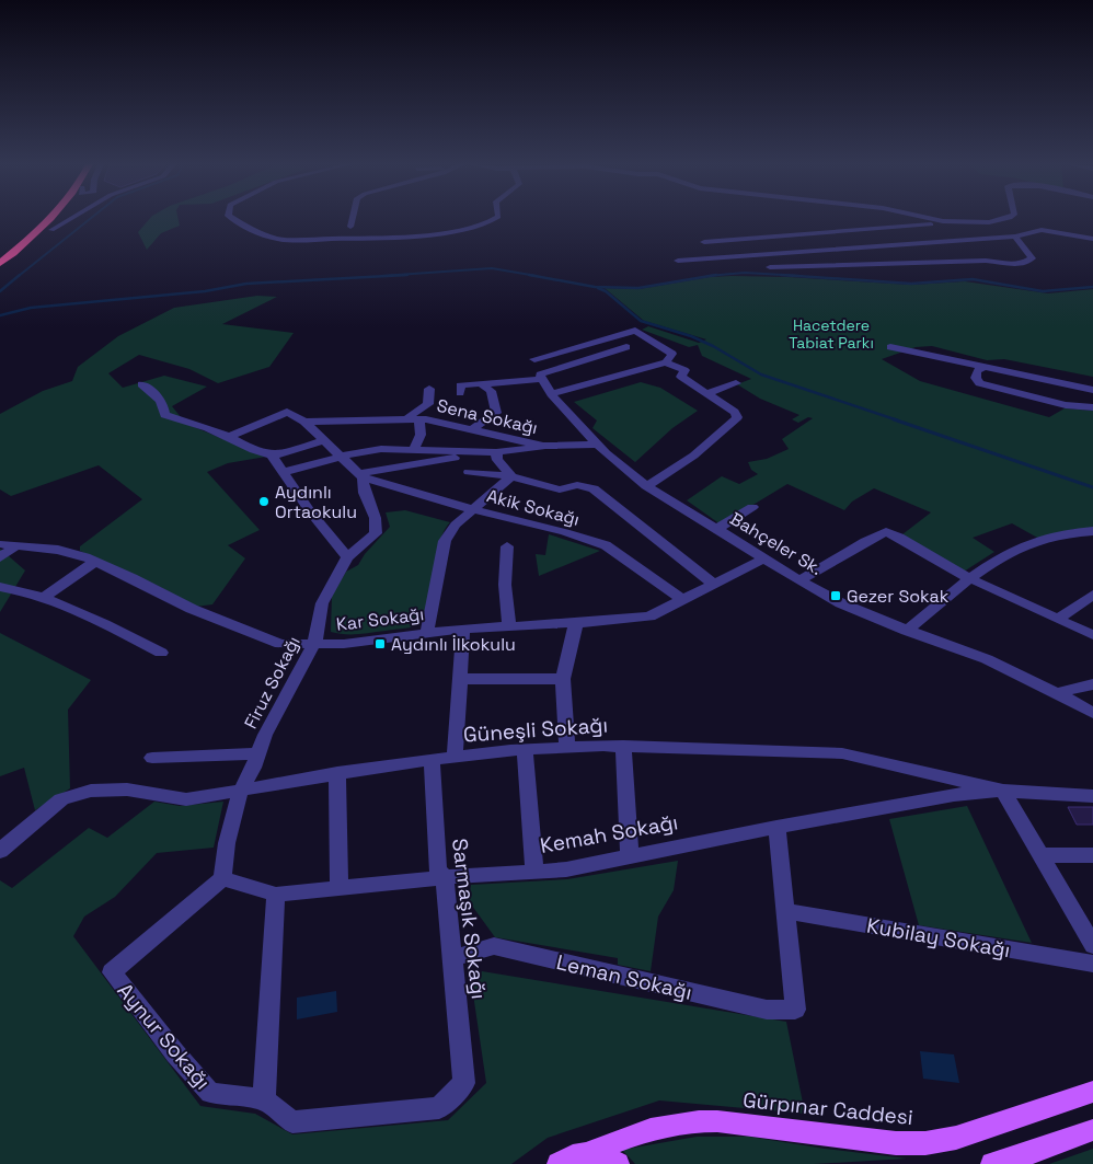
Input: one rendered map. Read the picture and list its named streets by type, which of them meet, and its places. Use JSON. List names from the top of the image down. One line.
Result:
{"streets":{"main road":["Gürpınar Caddesi"],"street":["Sena Sokağı","Akik Sokağı","Bahçeler Sk.","Kar Sokağı","Firuz Sokağı","Güneşli Sokağı","Kemah Sokağı","Sarmaşık Sokağı","Kubilay Sokağı","Leman Sokağı","Aynur Sokağı"]},"crossings":[["Sena Sokağı","Bahçeler Sk."],["Akik Sokağı","Kar Sokağı"],["Bahçeler Sk.","Kar Sokağı"],["Kar Sokağı","Firuz Sokağı"],["Firuz Sokağı","Güneşli Sokağı"],["Firuz Sokağı","Kemah Sokağı"],["Firuz Sokağı","Aynur Sokağı"],["Güneşli Sokağı","Kemah Sokağı"],["Güneşli Sokağı","Sarmaşık Sokağı"],["Kemah Sokağı","Sarmaşık Sokağı"],["Kemah Sokağı","Aynur Sokağı"],["Sarmaşık Sokağı","Leman Sokağı"],["Sarmaşık Sokağı","Aynur Sokağı"],["Kubilay Sokağı","Leman Sokağı"]],"parks":["Hacetdere Tabiat Parkı"],"places":{"other":["Aydınlı Ortaokulu"],"transit":["Gezer Sokak","Aydınlı İlkokulu"]}}
